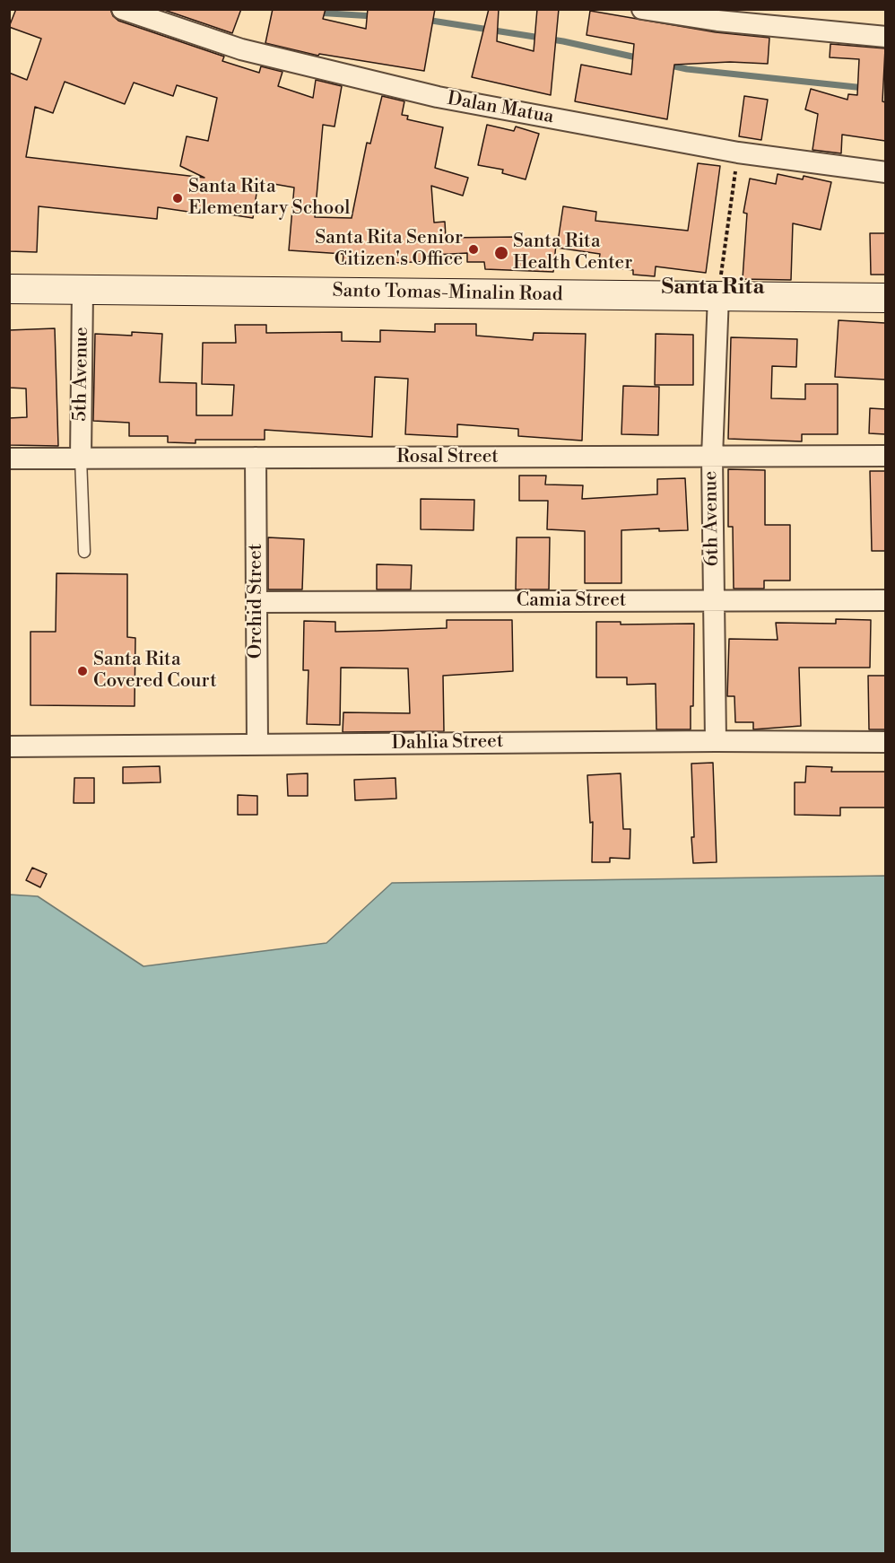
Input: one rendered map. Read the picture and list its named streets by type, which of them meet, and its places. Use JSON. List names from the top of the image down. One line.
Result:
{"streets":{"main road":["Santo Tomas-Minalin Road"],"street":["Dalan Matua","5th Avenue","Rosal Street","6th Avenue","Orchid Street","Camia Street","Dahlia Street"]},"crossings":[["Santo Tomas-Minalin Road","5th Avenue"],["Santo Tomas-Minalin Road","6th Avenue"],["5th Avenue","Rosal Street"],["Rosal Street","6th Avenue"],["Rosal Street","Orchid Street"],["6th Avenue","Camia Street"],["6th Avenue","Dahlia Street"],["Orchid Street","Camia Street"],["Orchid Street","Dahlia Street"]],"districts":["Santa Rita"],"places":["Santa Rita Elementary School","Santa Rita Senior Citizen's Office","Santa Rita Health Center","Santa Rita Covered Court"]}
